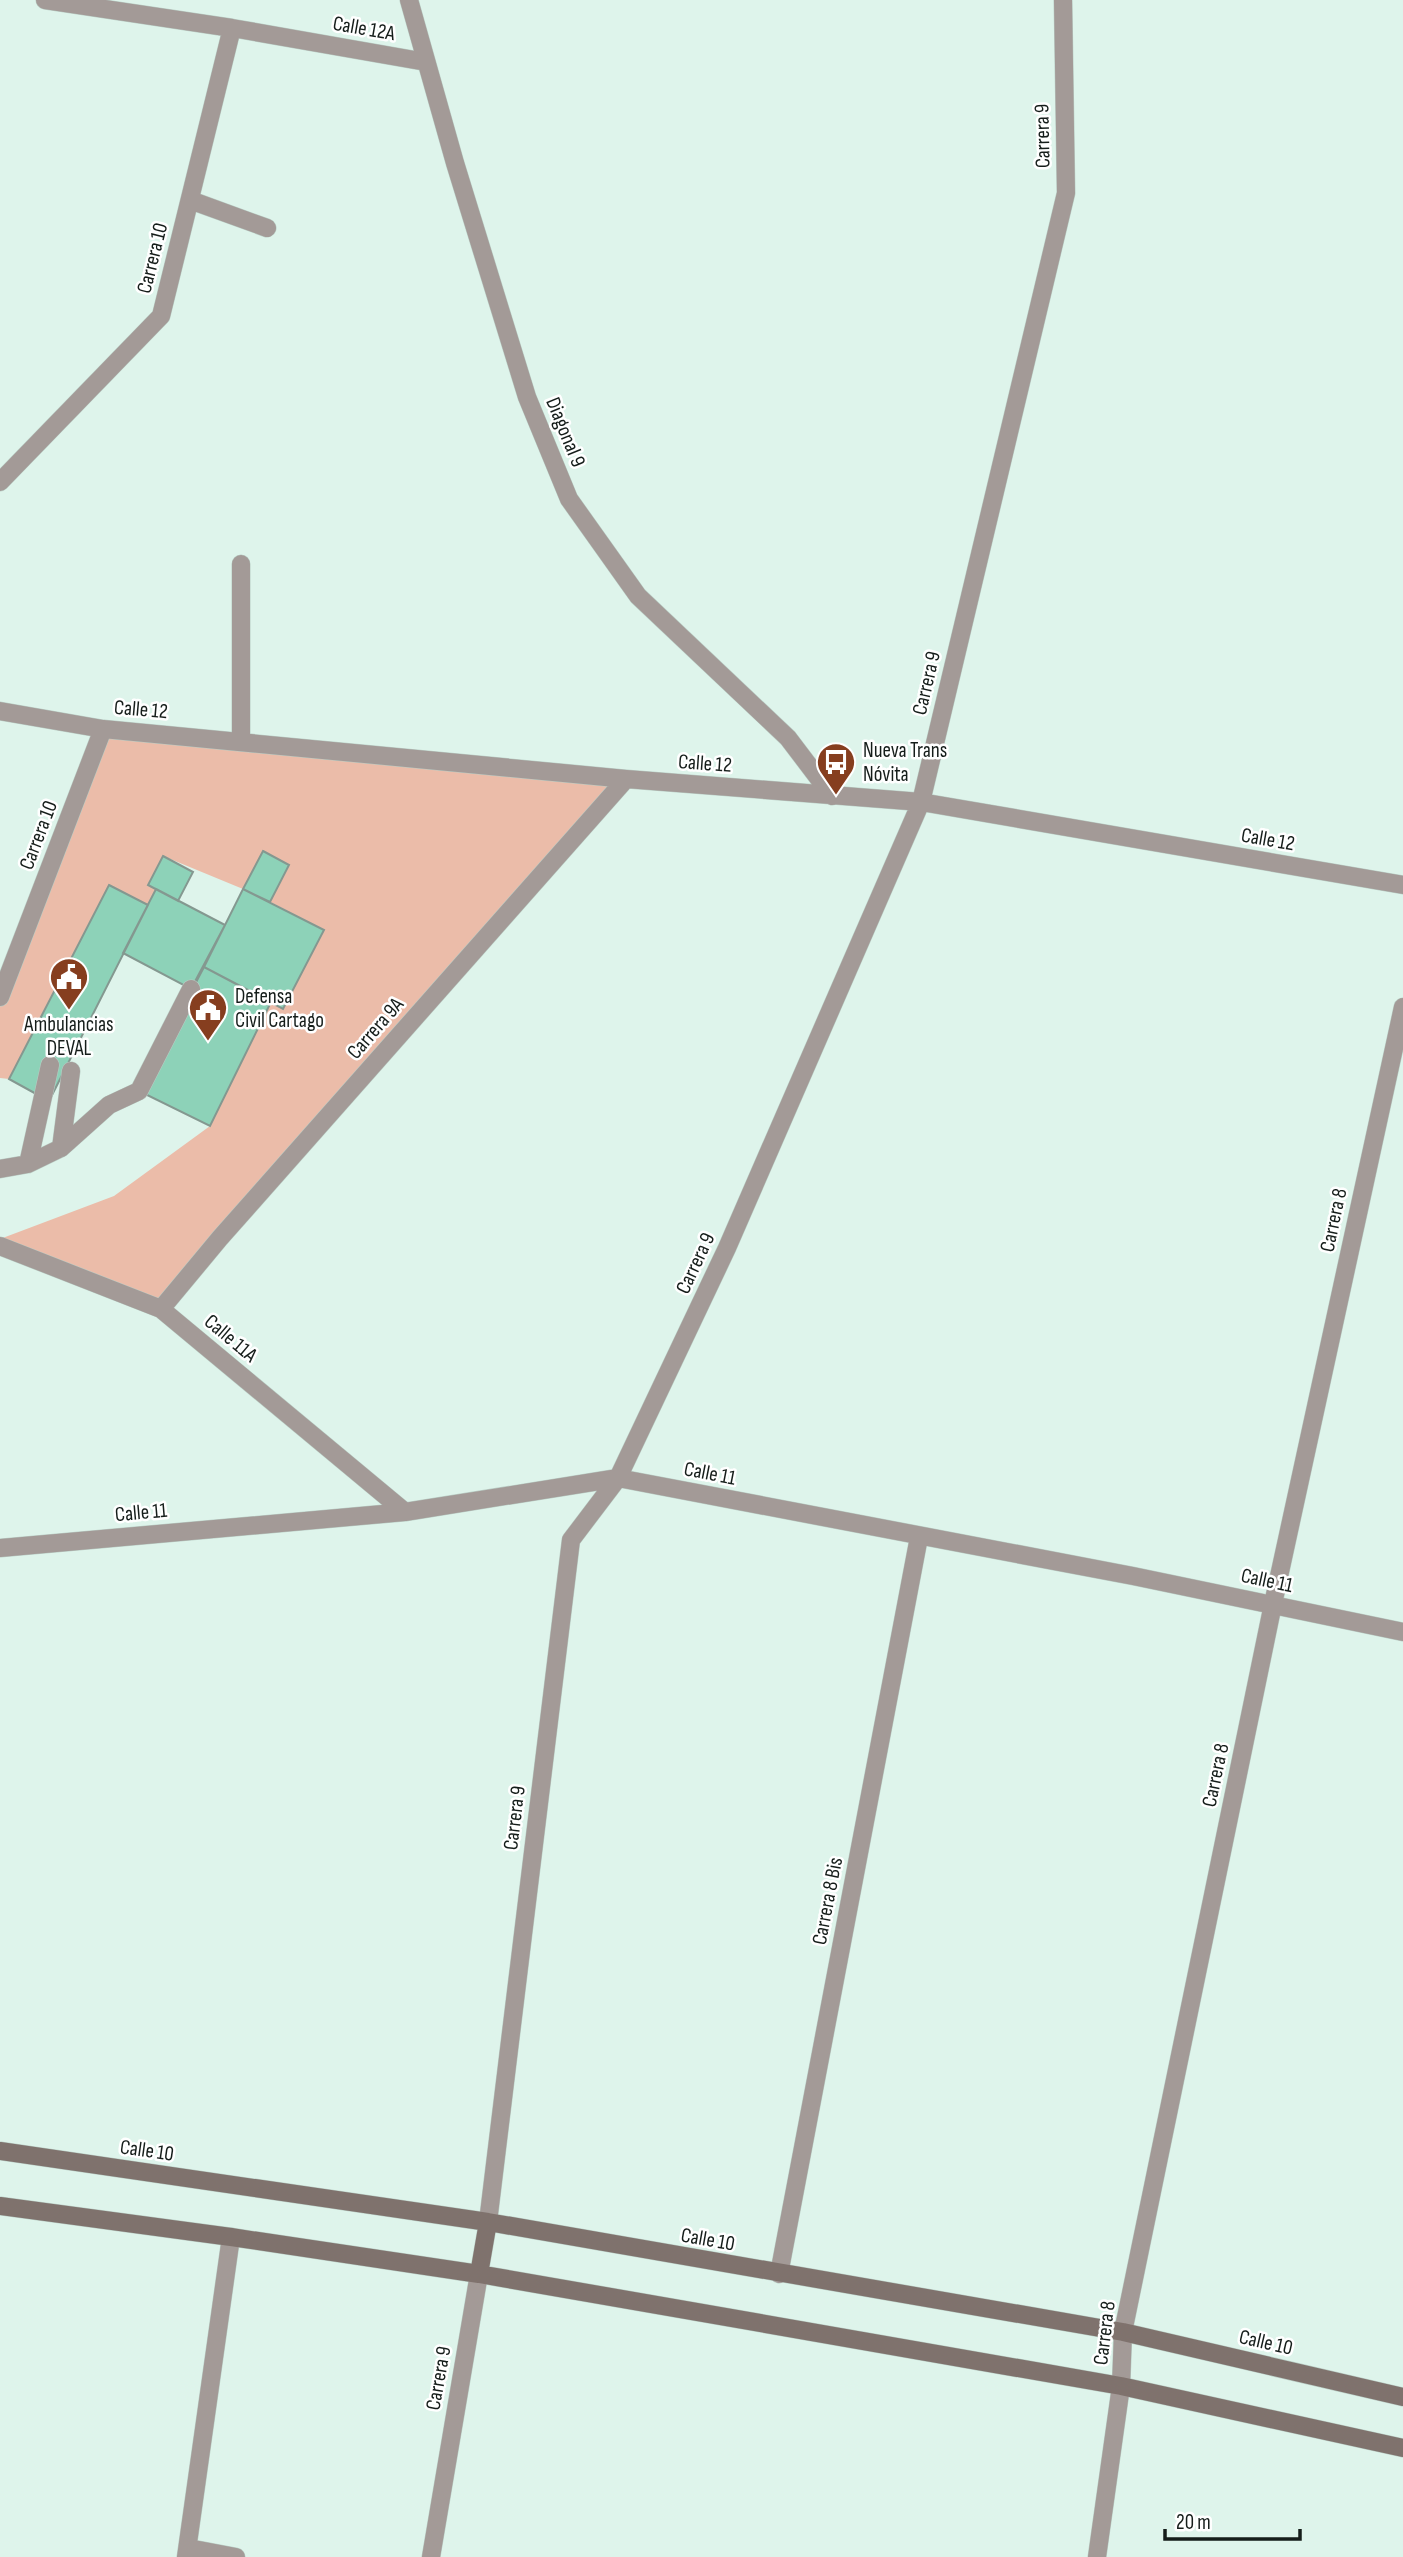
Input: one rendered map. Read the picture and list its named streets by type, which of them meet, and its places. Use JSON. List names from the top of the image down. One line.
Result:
{"streets":{"main road":["Carrera 9","Calle 10"],"street":["Calle 12A","Carrera 10","Diagonal 9","Calle 12","Carrera 9A","Carrera 8","Calle 11A","Calle 11","Carrera 8 Bis"]},"crossings":[["Calle 12A","Carrera 10"],["Calle 12A","Diagonal 9"],["Carrera 9","Calle 12"],["Carrera 9","Calle 11"],["Carrera 9","Calle 10"],["Carrera 10","Calle 12"],["Diagonal 9","Calle 12"],["Calle 12","Carrera 9A"],["Carrera 9A","Calle 11A"],["Carrera 8","Calle 11"],["Carrera 8","Calle 10"],["Calle 11A","Calle 11"],["Calle 11","Carrera 8 Bis"],["Carrera 8 Bis","Calle 10"]],"places":{"bus stop":["Nueva Trans Nóvita"],"public building":["Ambulancias DEVAL","Defensa Civil Cartago"]},"scale_bar":"20 m"}
